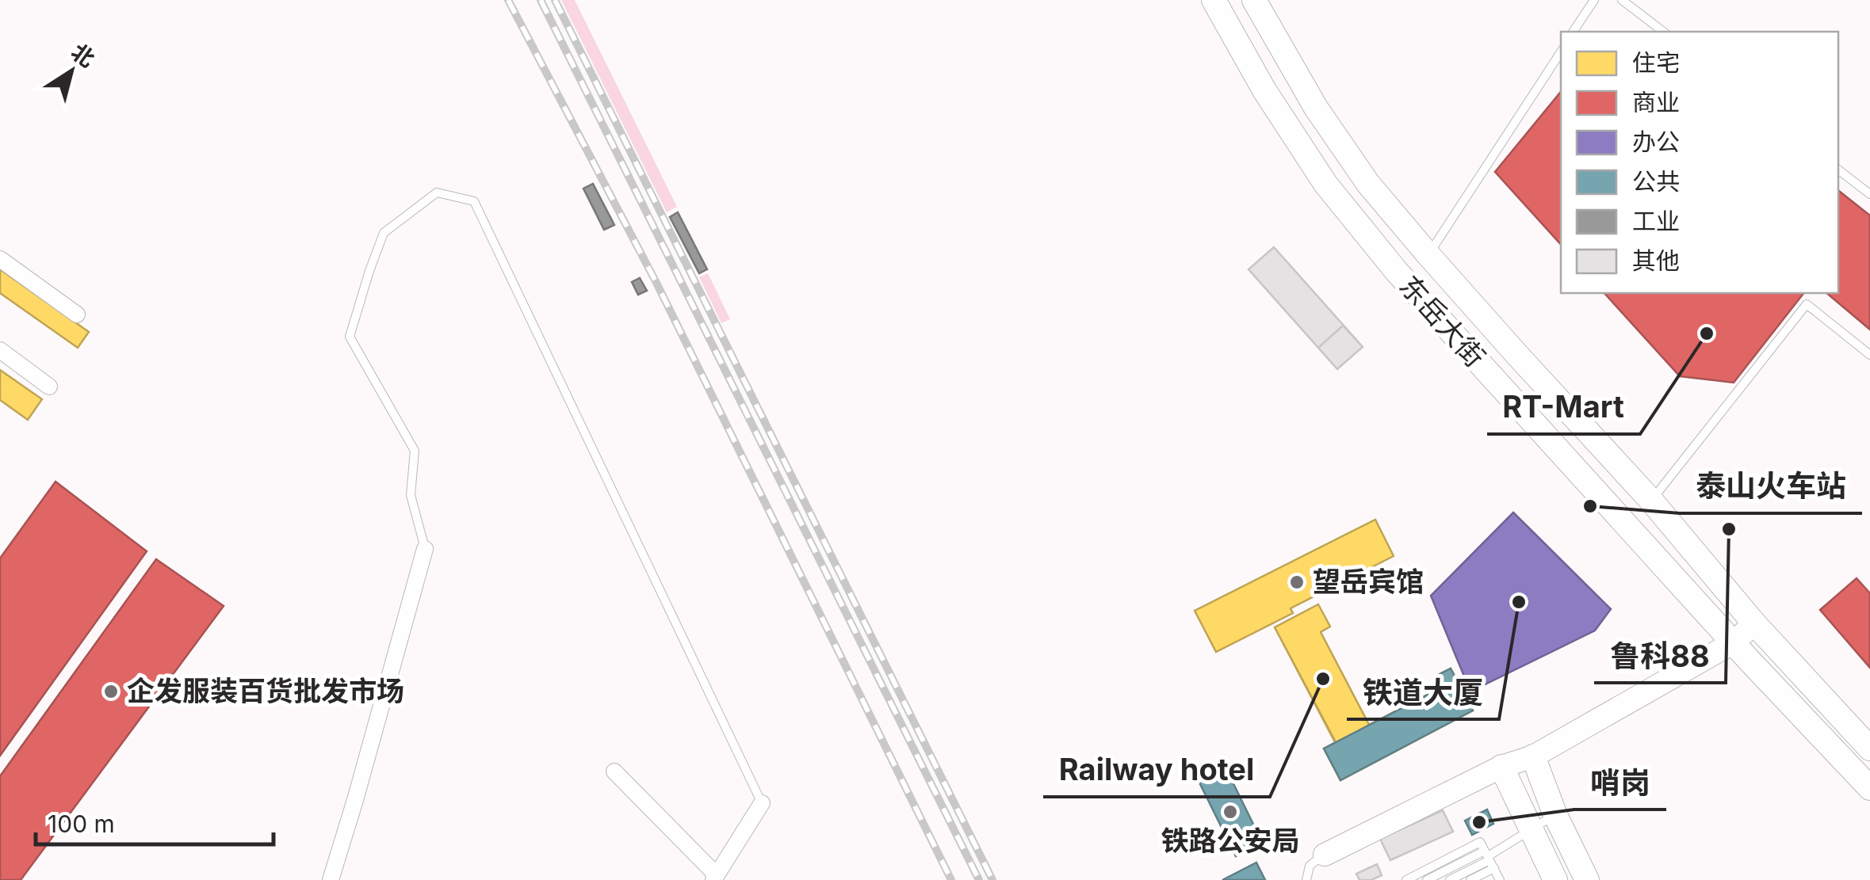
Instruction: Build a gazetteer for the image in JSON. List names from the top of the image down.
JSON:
{
  "streets": {
    "main road": ["东岳大街"]
  },
  "places": [
    "RT-Mart",
    "泰山火车站",
    "鲁科88",
    "望岳宾馆",
    "铁道大厦",
    "Railway hotel",
    "企发服装百货批发市场",
    "铁路公安局",
    "哨岗"
  ],
  "legend": [
    "住宅",
    "商业",
    "办公",
    "公共",
    "工业",
    "其他"
  ],
  "scale_bar": "100 m",
  "north": "top right"
}
